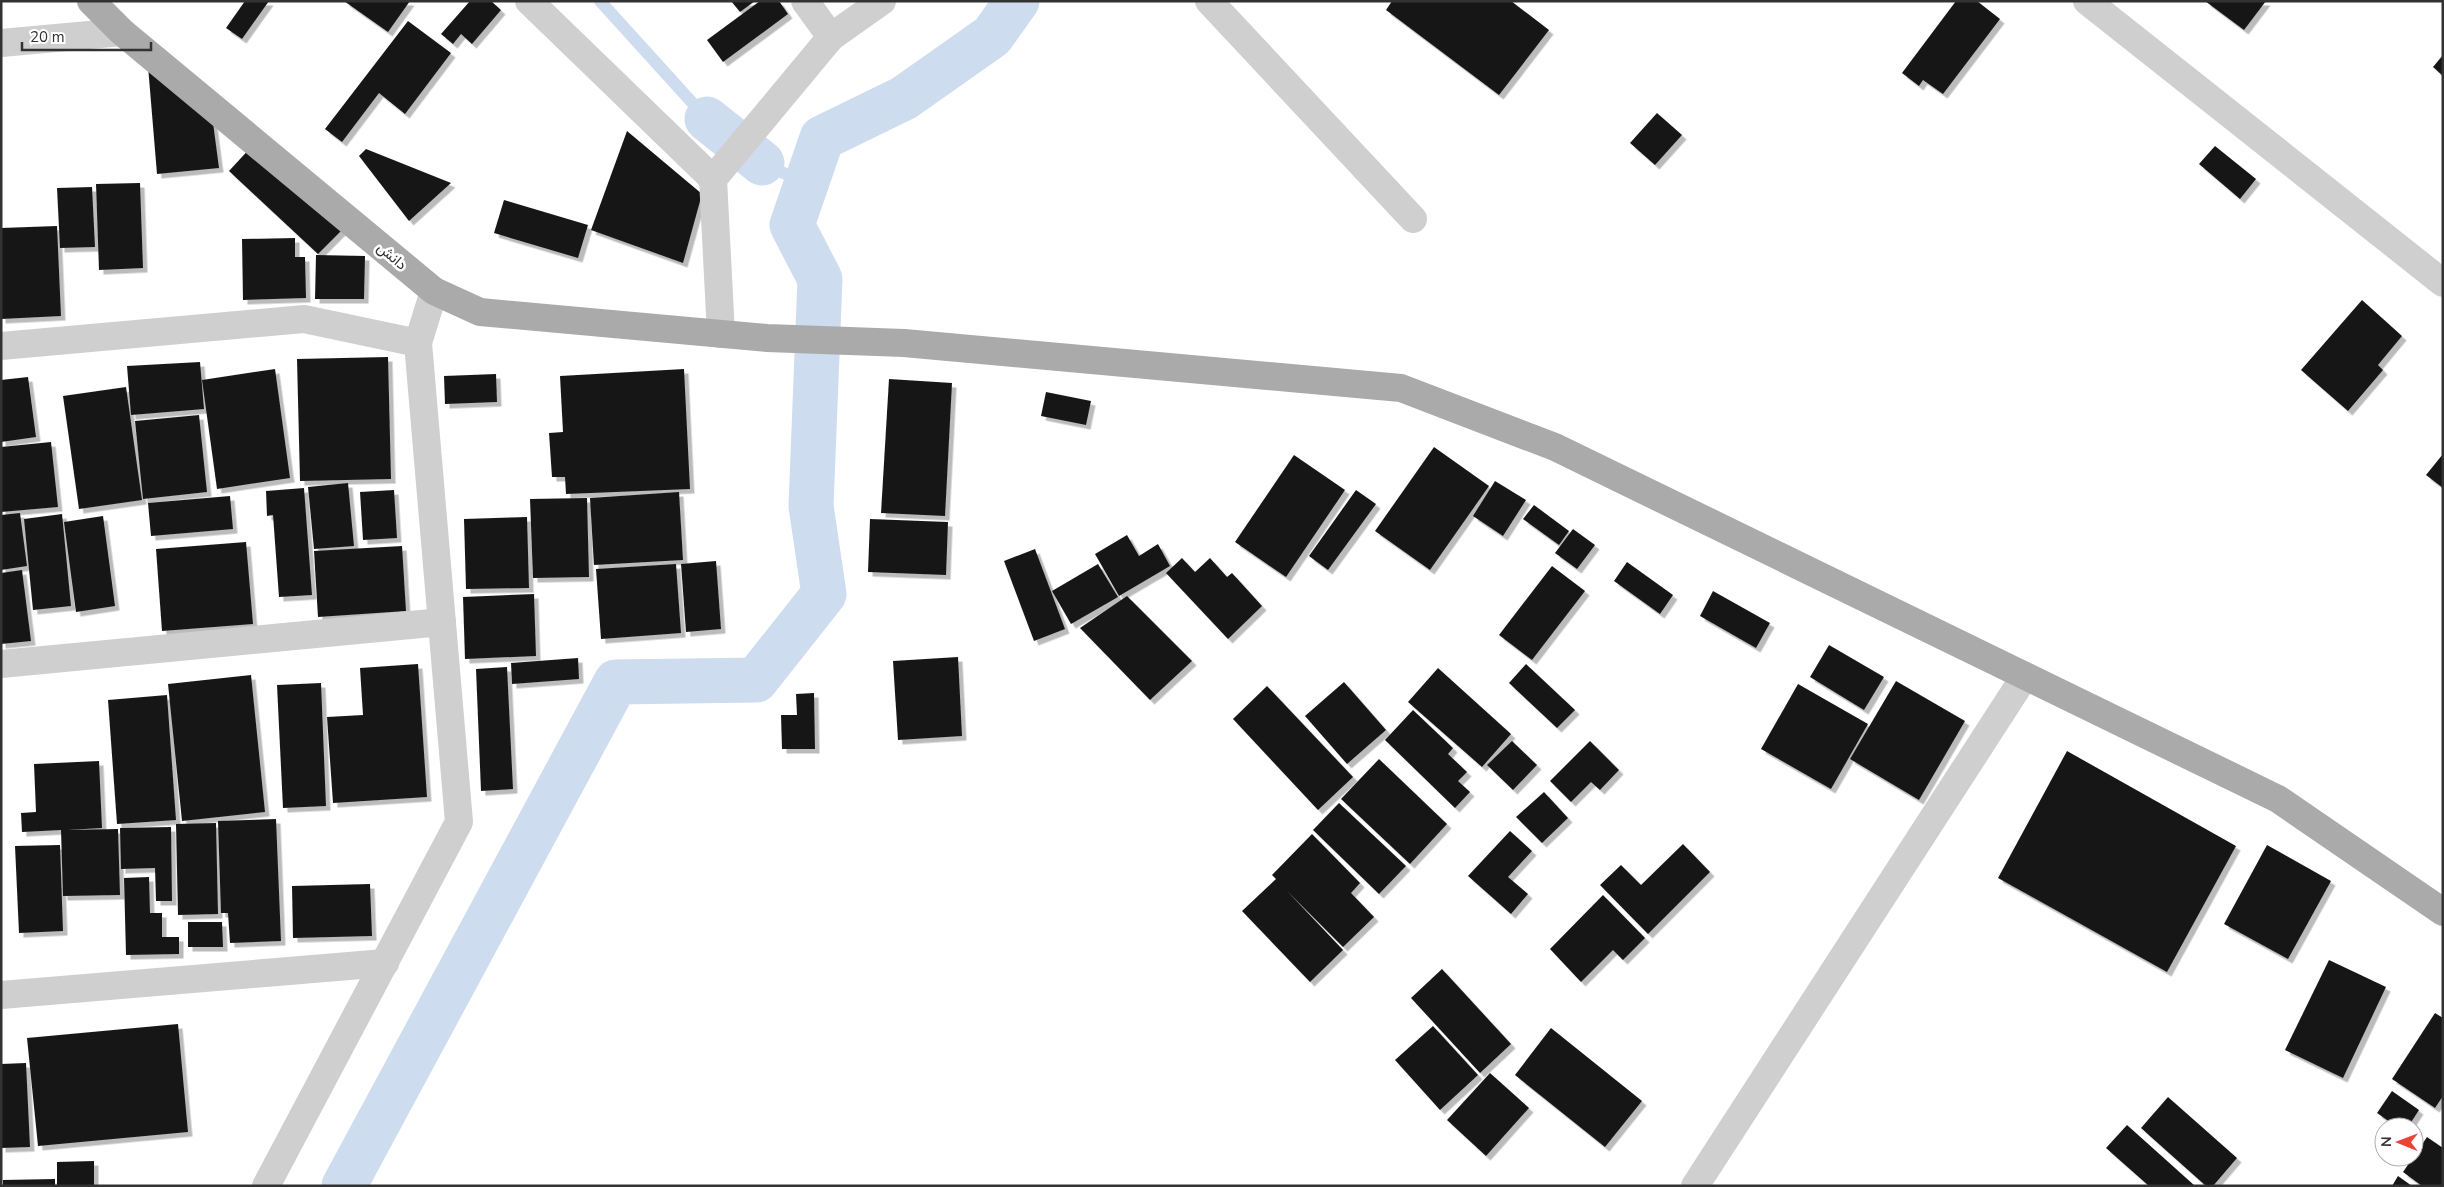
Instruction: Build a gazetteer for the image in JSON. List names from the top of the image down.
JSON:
{
  "streets": {
    "main road": ["دانش"]
  },
  "scale_bar": "20 m",
  "north": "left"
}
